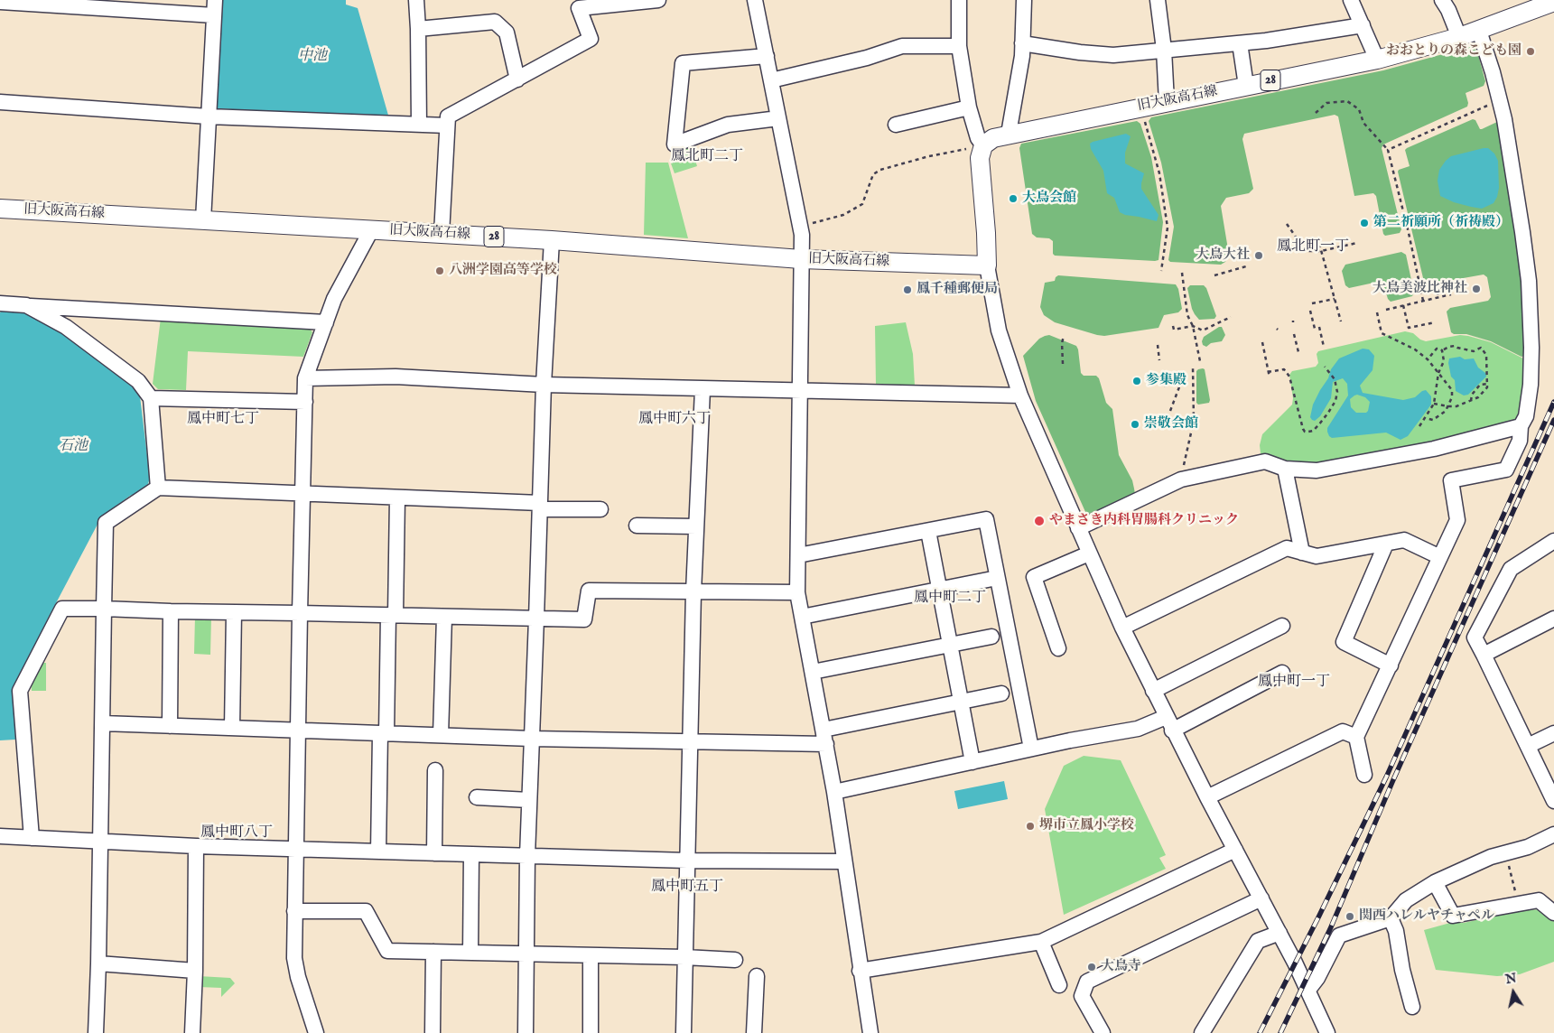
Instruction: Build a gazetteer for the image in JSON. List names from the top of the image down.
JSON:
{
  "streets": {
    "main road": ["28", "旧大阪高石線"]
  },
  "districts": [
    "鳳北町二丁",
    "鳳北町一丁",
    "鳳中町七丁",
    "鳳中町六丁",
    "鳳中町二丁",
    "鳳中町一丁",
    "鳳中町八丁",
    "鳳中町五丁"
  ],
  "water": ["中池", "石池"],
  "places": [
    "おおとりの森こども園",
    "大鳥会館",
    "第二祈願所（祈祷殿）",
    "大鳥大社",
    "八洲学園高等学校",
    "大鳥美波比神社",
    "鳳千種郵便局",
    "参集殿",
    "崇敬会館",
    "やまさき内科胃腸科クリニック",
    "堺市立鳳小学校",
    "関西ハレルヤチャペル",
    "大鳥寺"
  ],
  "north": "top"
}
